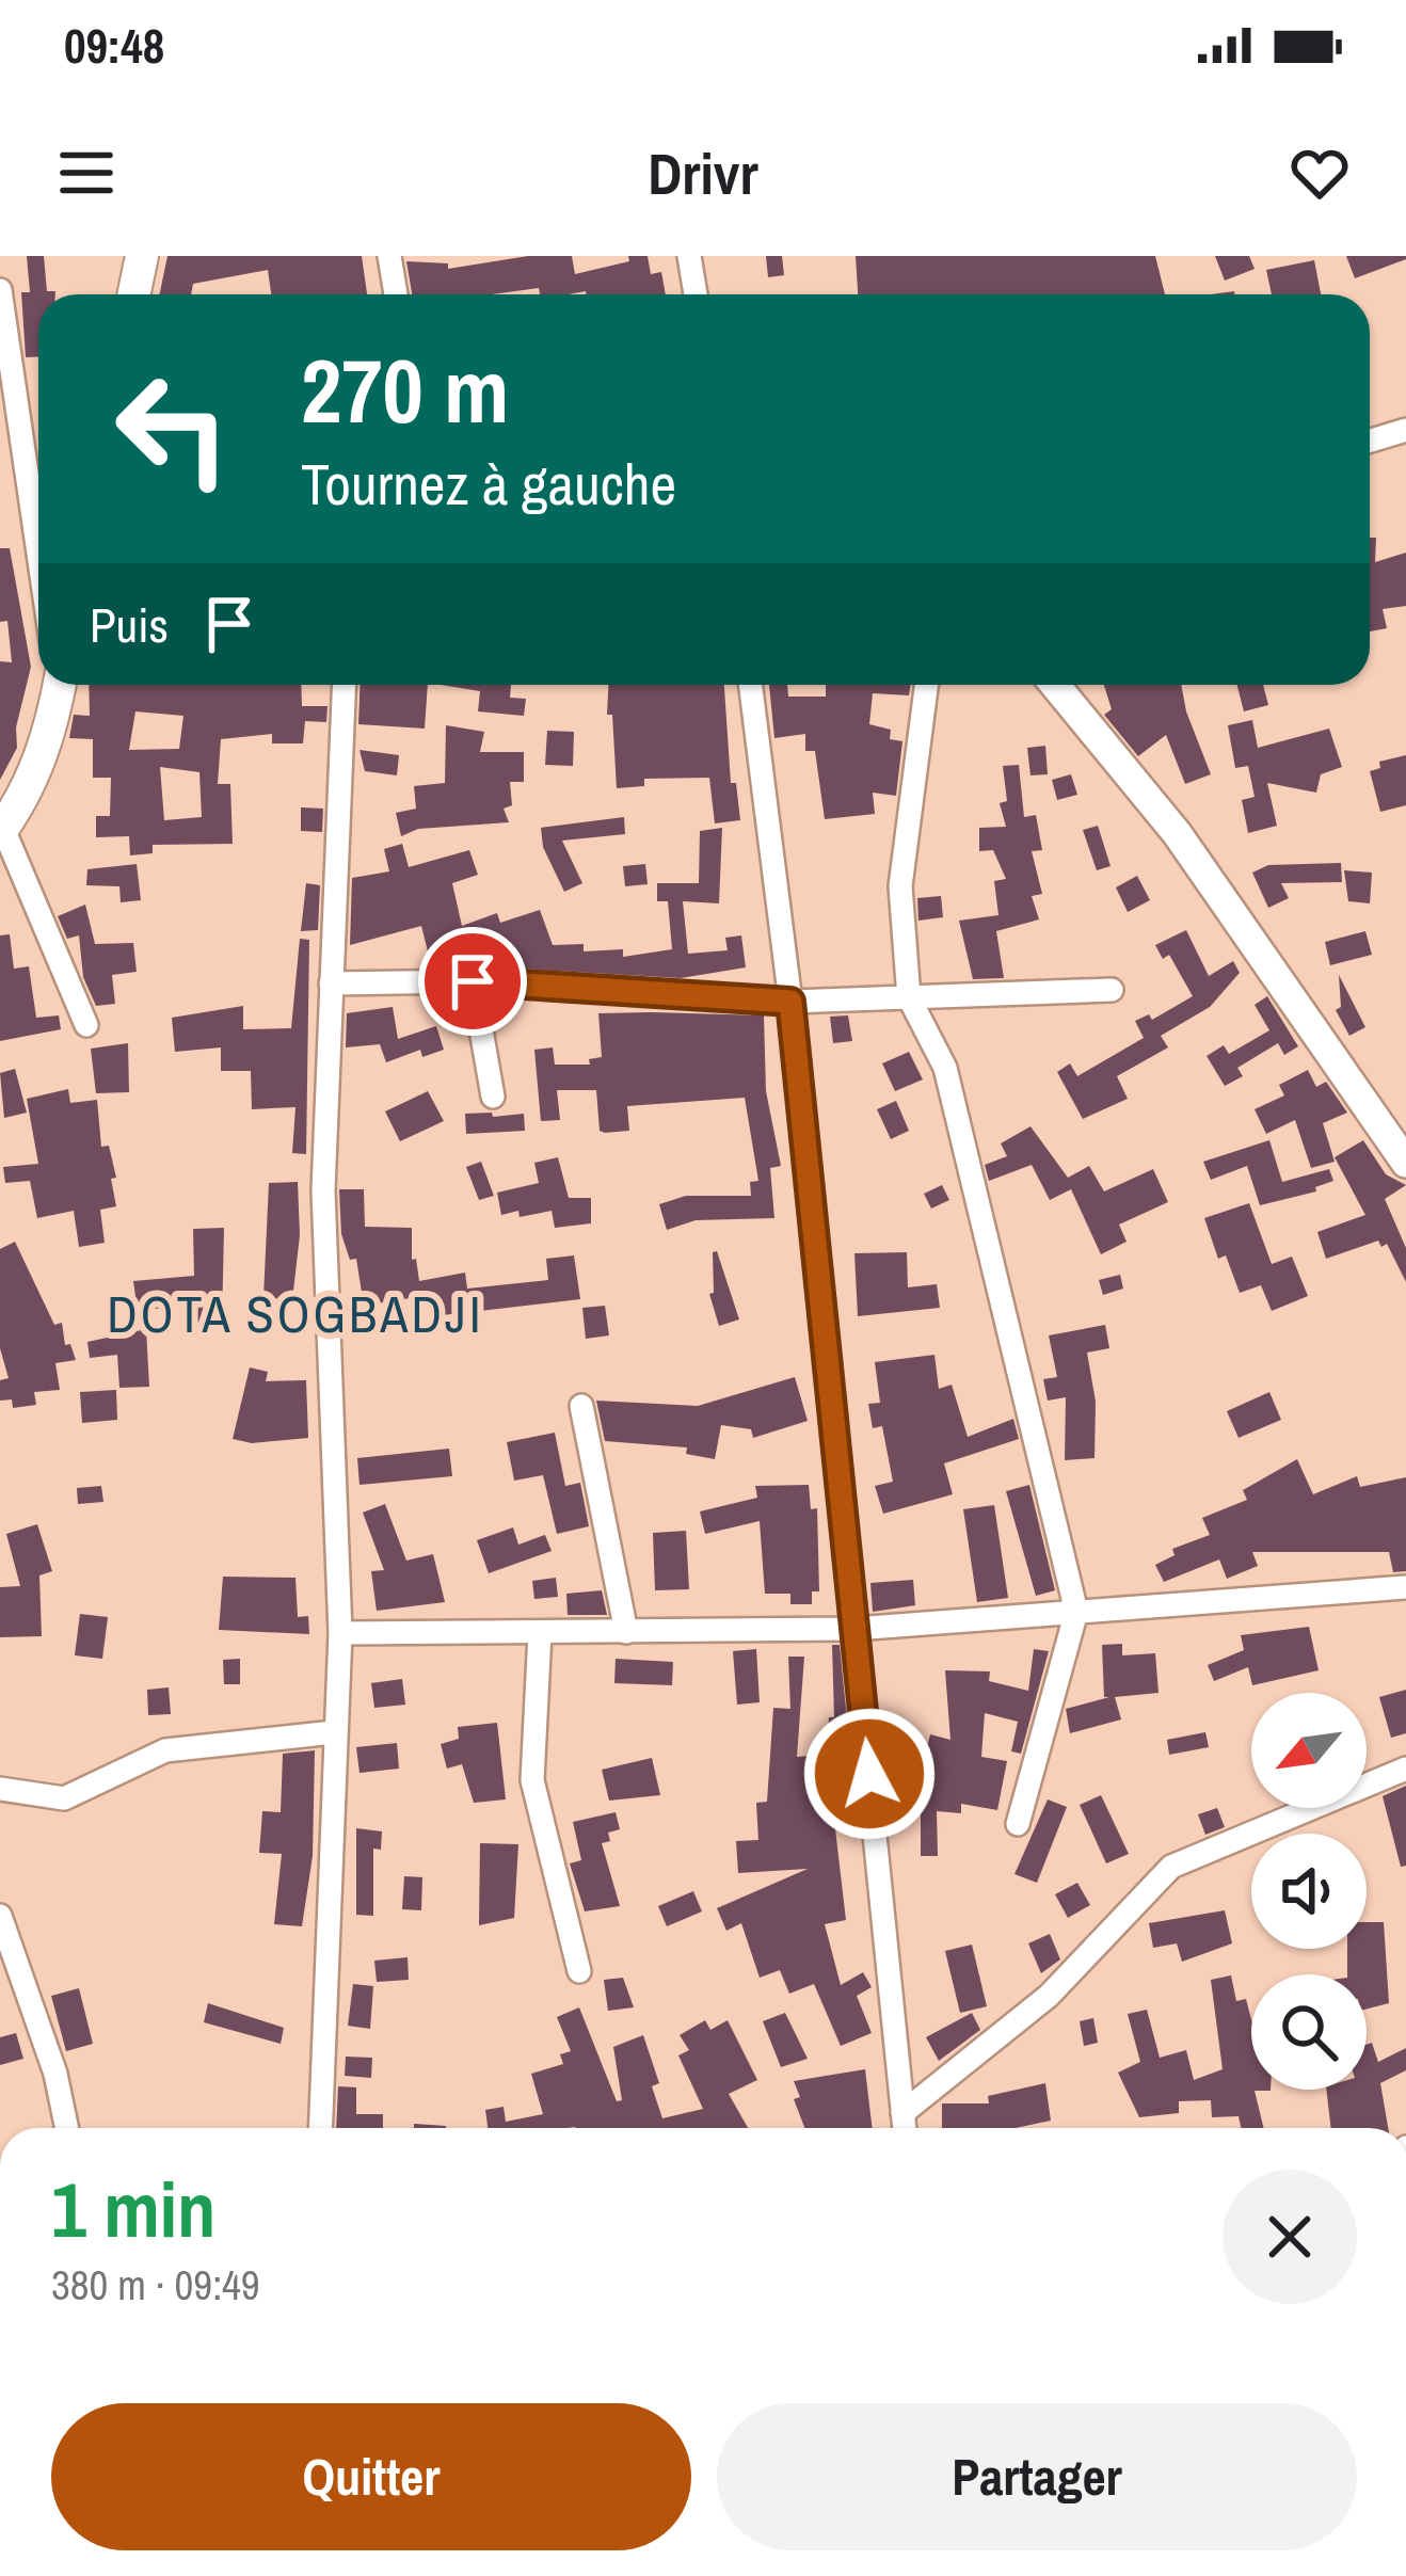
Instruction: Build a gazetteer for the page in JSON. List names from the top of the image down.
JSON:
{
  "districts": ["DOTA SOGBADJI"],
  "north": "bottom left",
  "page": {
    "status": "09:48",
    "header": "Drivr",
    "turn": ["270 m", "Tournez à gauche"],
    "then": "Puis",
    "heading": ["1 min", "380 m · 09:49"],
    "buttons": ["Quitter", "Partager"]
  }
}
